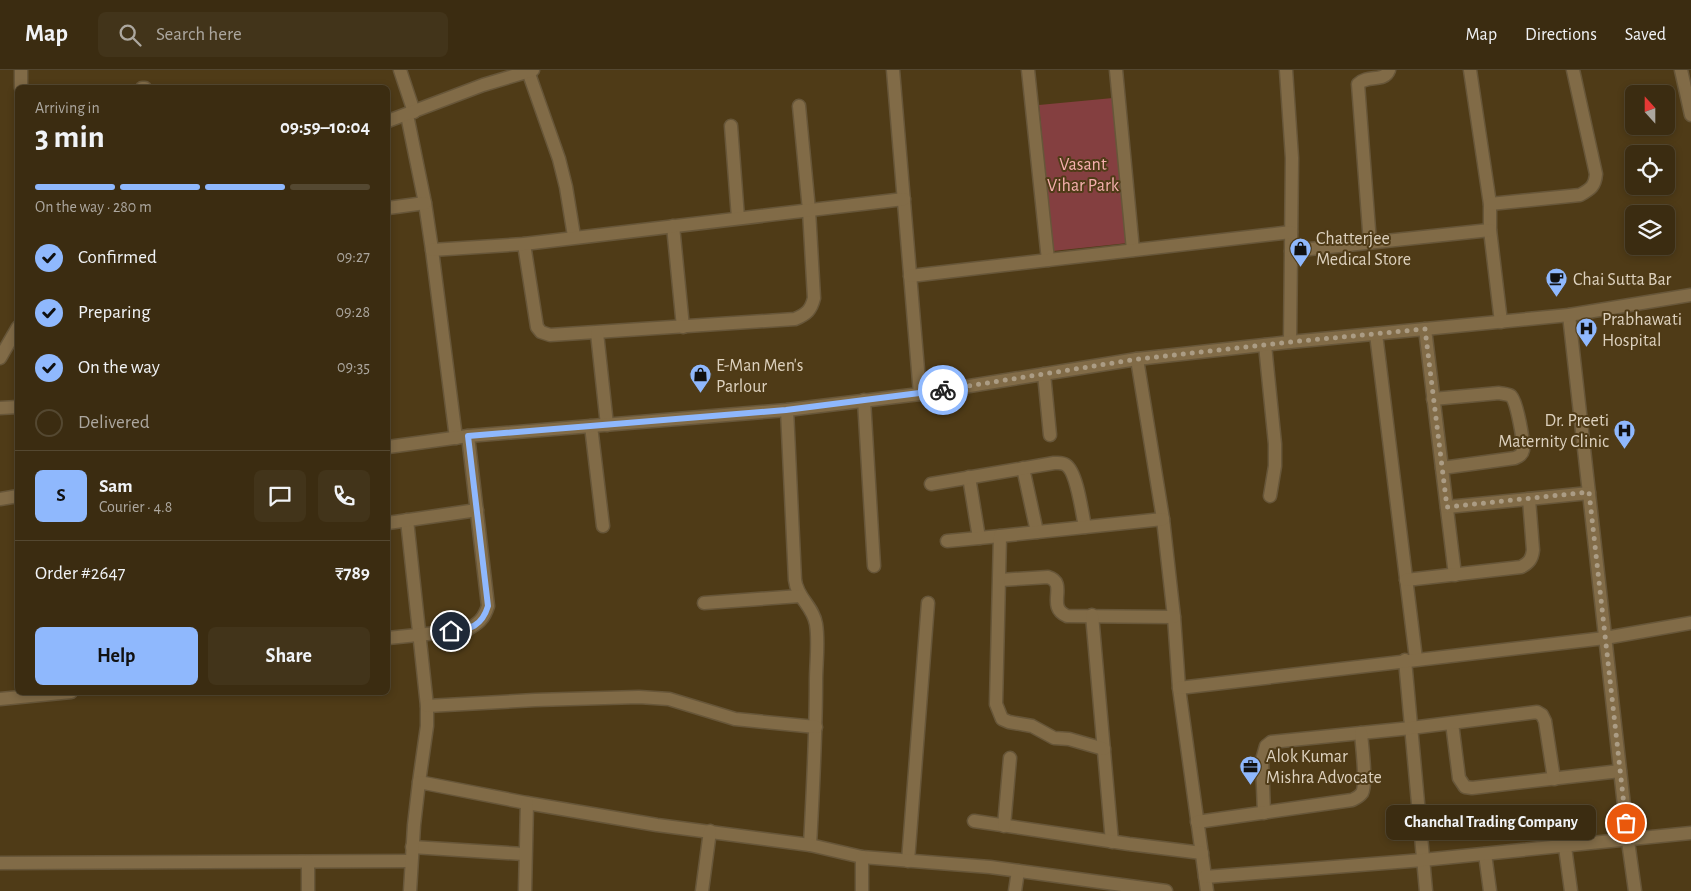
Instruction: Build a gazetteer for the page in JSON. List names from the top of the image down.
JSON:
{
  "parks": ["Vasant Vihar Park"],
  "places": {
    "shop": ["Chatterjee Medical Store", "E-Man Men's Parlour"],
    "cafe": ["Chai Sutta Bar"],
    "hospital": ["Prabhawati Hospital", "Dr. Preeti Maternity Clinic"],
    "office": ["Alok Kumar Mishra Advocate"],
    "other": ["Chanchal Trading Company"]
  },
  "north": "top",
  "page": {
    "header": "Map",
    "search": "Search here",
    "nav": ["Map", "Directions", "Saved"],
    "heading": ["3 min", "Arriving in", "09:59–10:04"],
    "panel": [
      "Sam",
      "Courier · 4.8",
      "Order #2647",
      "₹789"
    ],
    "bar": "On the way · 280 m",
    "list": [
      ["Confirmed", "09:27"],
      ["Preparing", "09:28"],
      ["On the way", "09:35"],
      "Delivered"
    ],
    "round": "S",
    "buttons": ["Help", "Share"],
    "bubble": "Chanchal Trading Company"
  }
}
